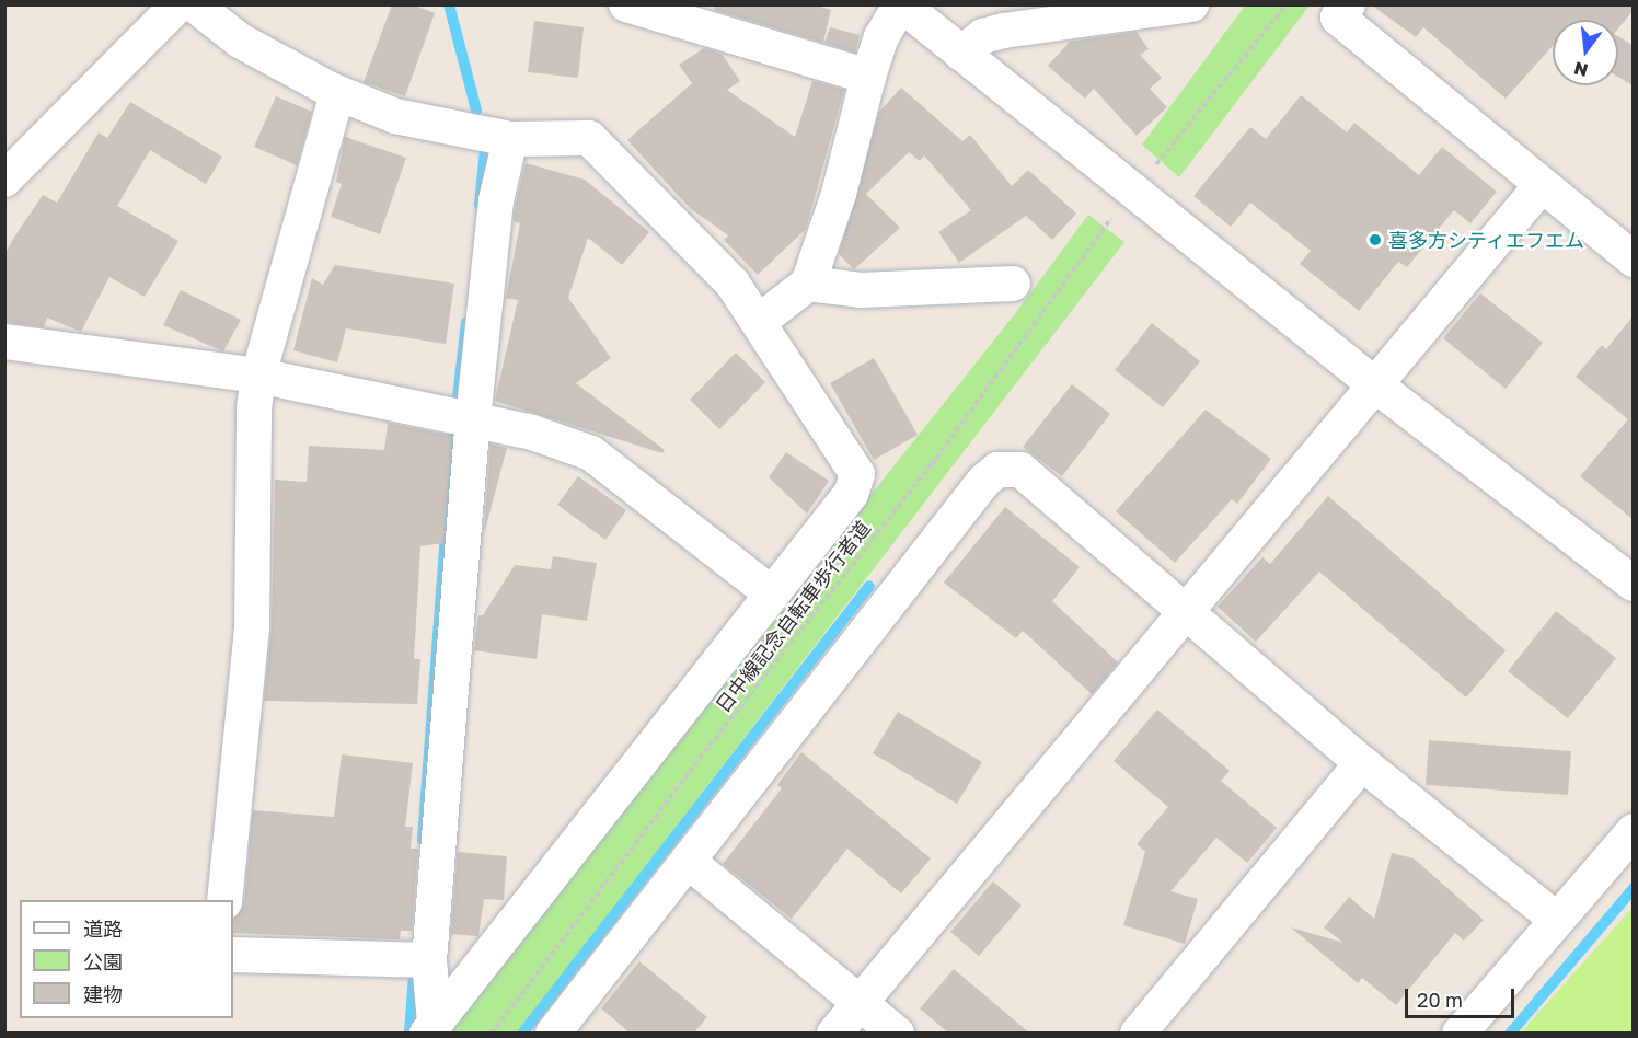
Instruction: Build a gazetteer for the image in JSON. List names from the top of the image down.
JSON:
{
  "streets": {
    "path": ["日中線記念自転車歩行者道"]
  },
  "places": ["喜多方シティエフエム"],
  "legend": ["道路", "公園", "建物"],
  "scale_bar": "20 m",
  "north": "bottom"
}
